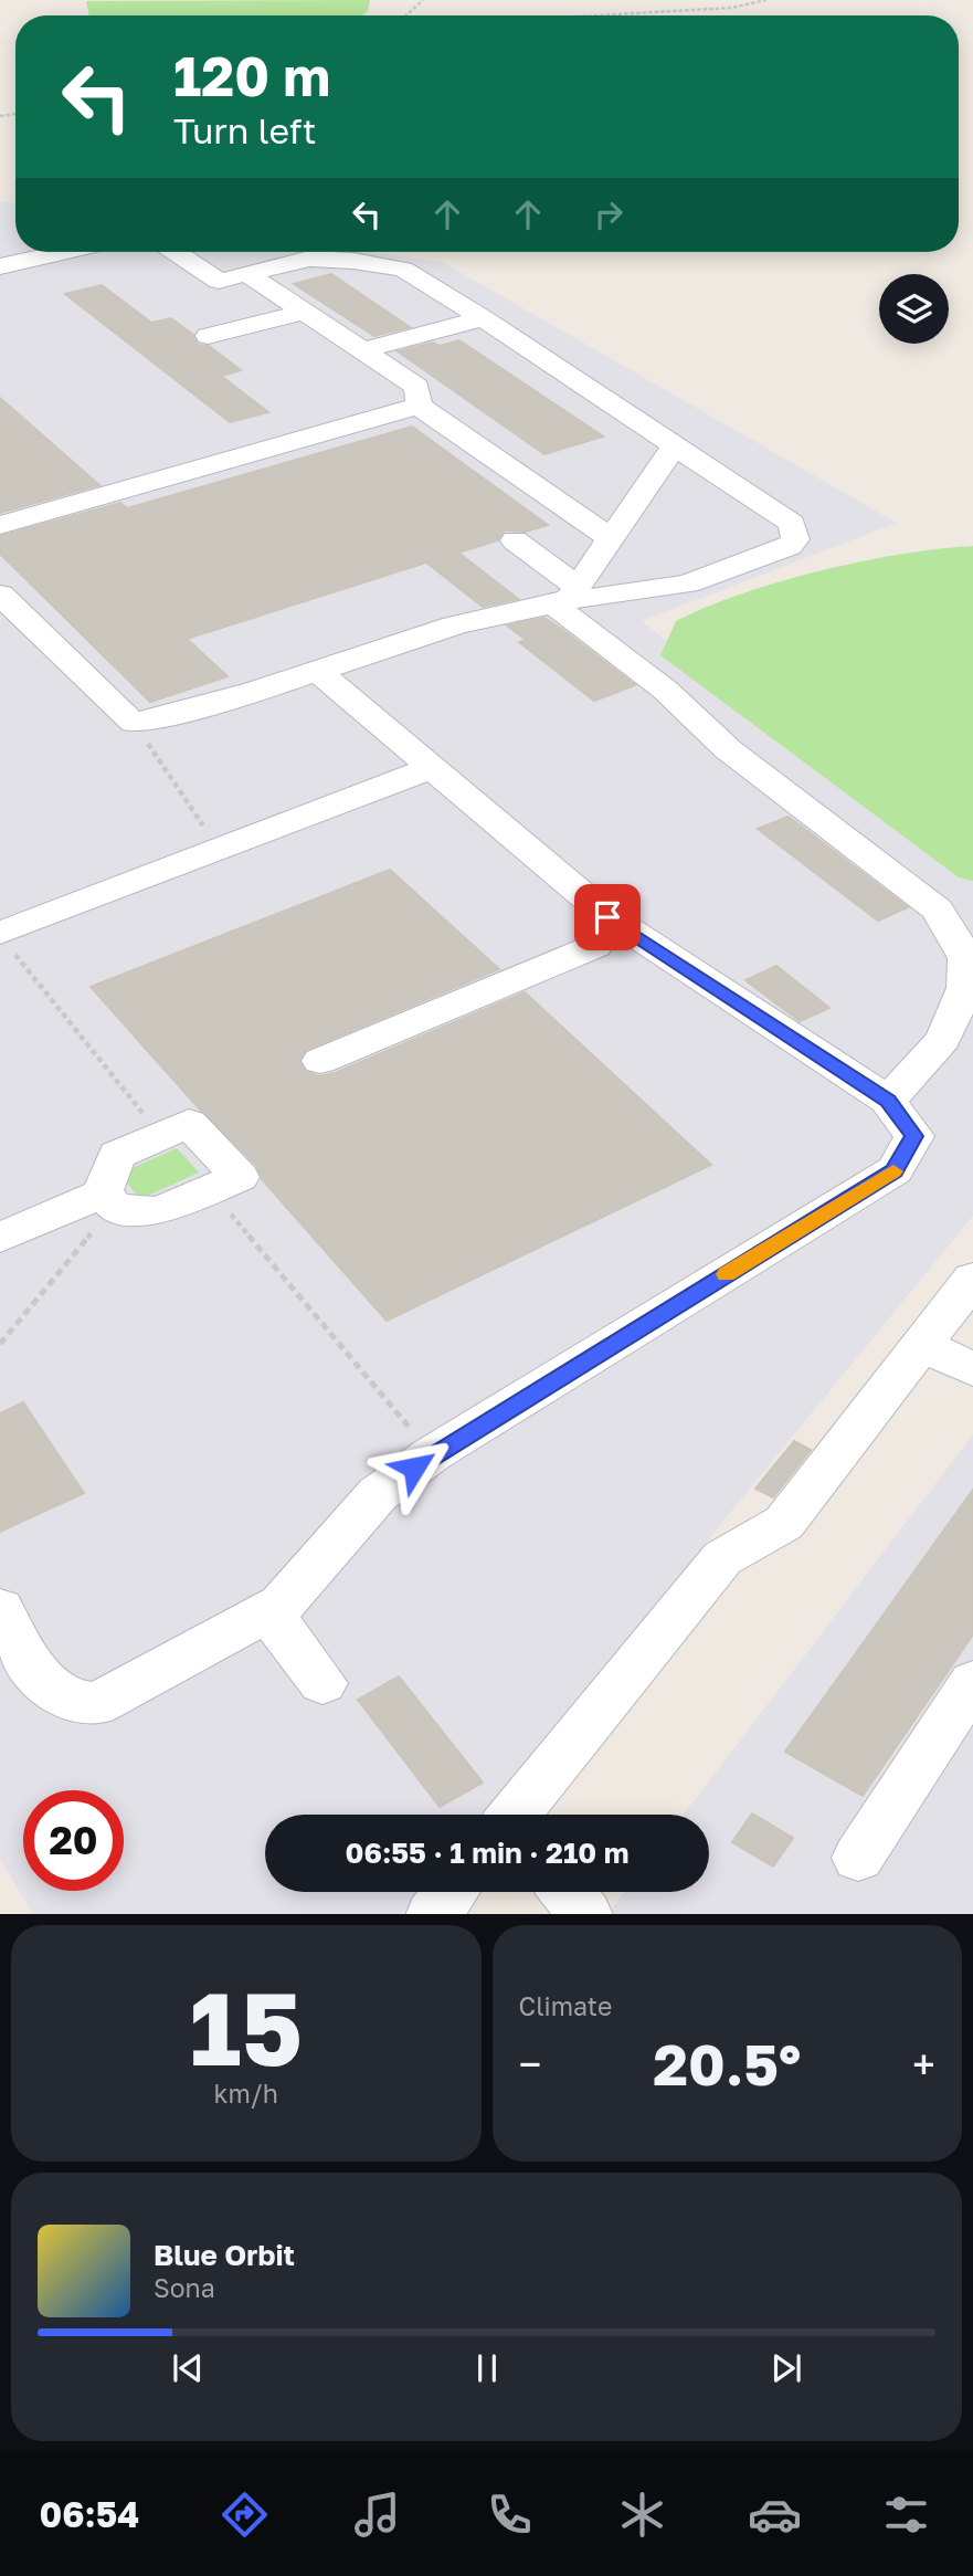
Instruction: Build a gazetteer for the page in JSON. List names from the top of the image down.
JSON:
{
  "page": {
    "turn": ["120 m", "Turn left"],
    "limit": "20",
    "trip": "06:55 · 1 min · 210 m",
    "tile": [
      ["15", "km/h"],
      "Climate"
    ],
    "heat": ["−", "20.5°", "+"],
    "song": ["Blue Orbit", "Sona"],
    "tabs": "06:54"
  }
}
